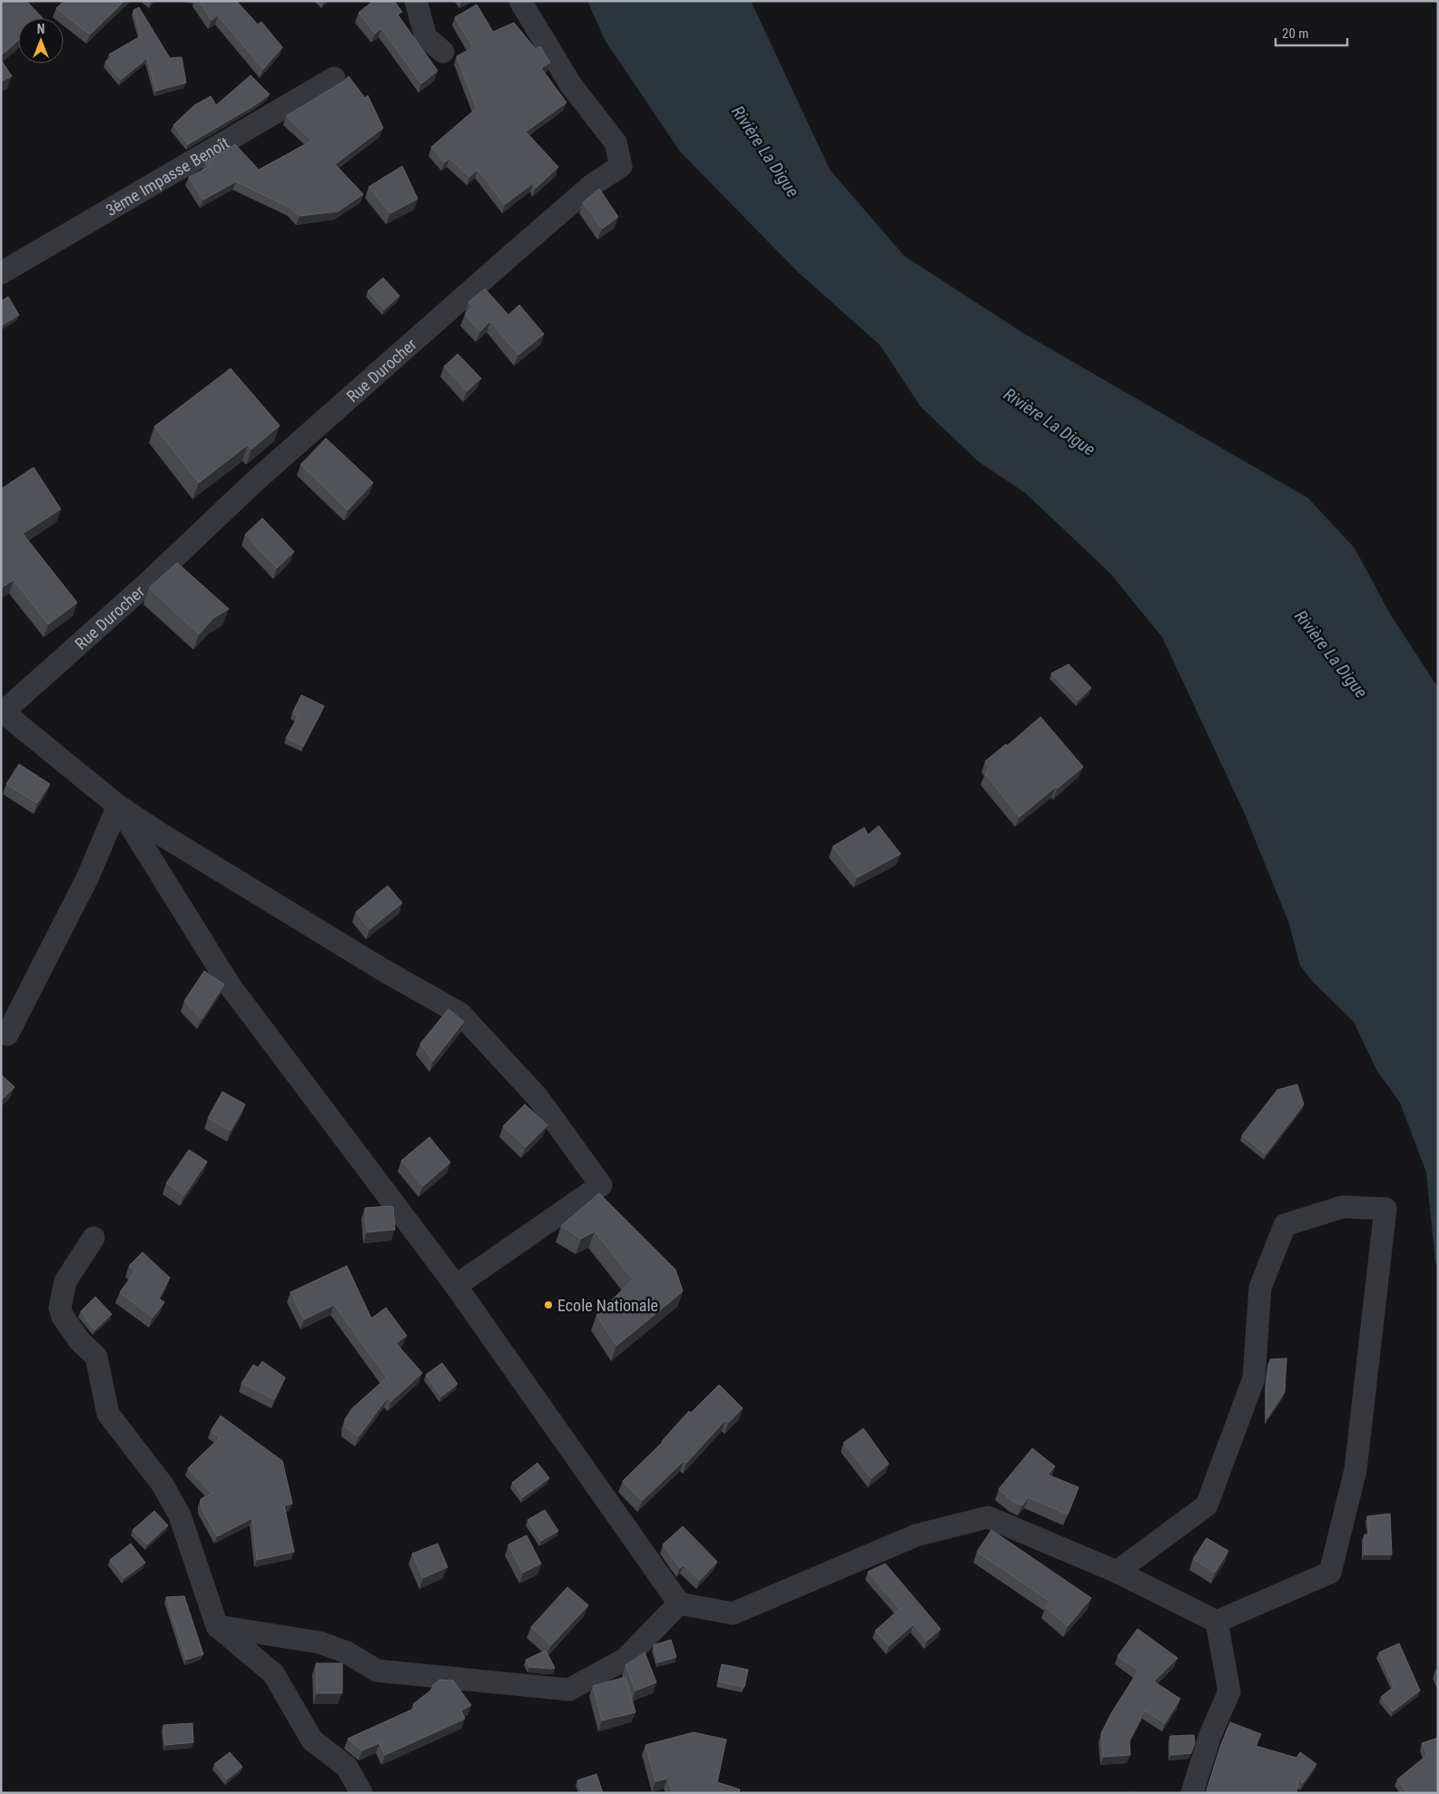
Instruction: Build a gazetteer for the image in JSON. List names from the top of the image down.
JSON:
{
  "streets": {
    "street": ["3ème Impasse Benoît", "Rue Durocher"]
  },
  "water": ["Rivière La Digue"],
  "places": ["Ecole Nationale"],
  "scale_bar": "20 m",
  "north": "top"
}
